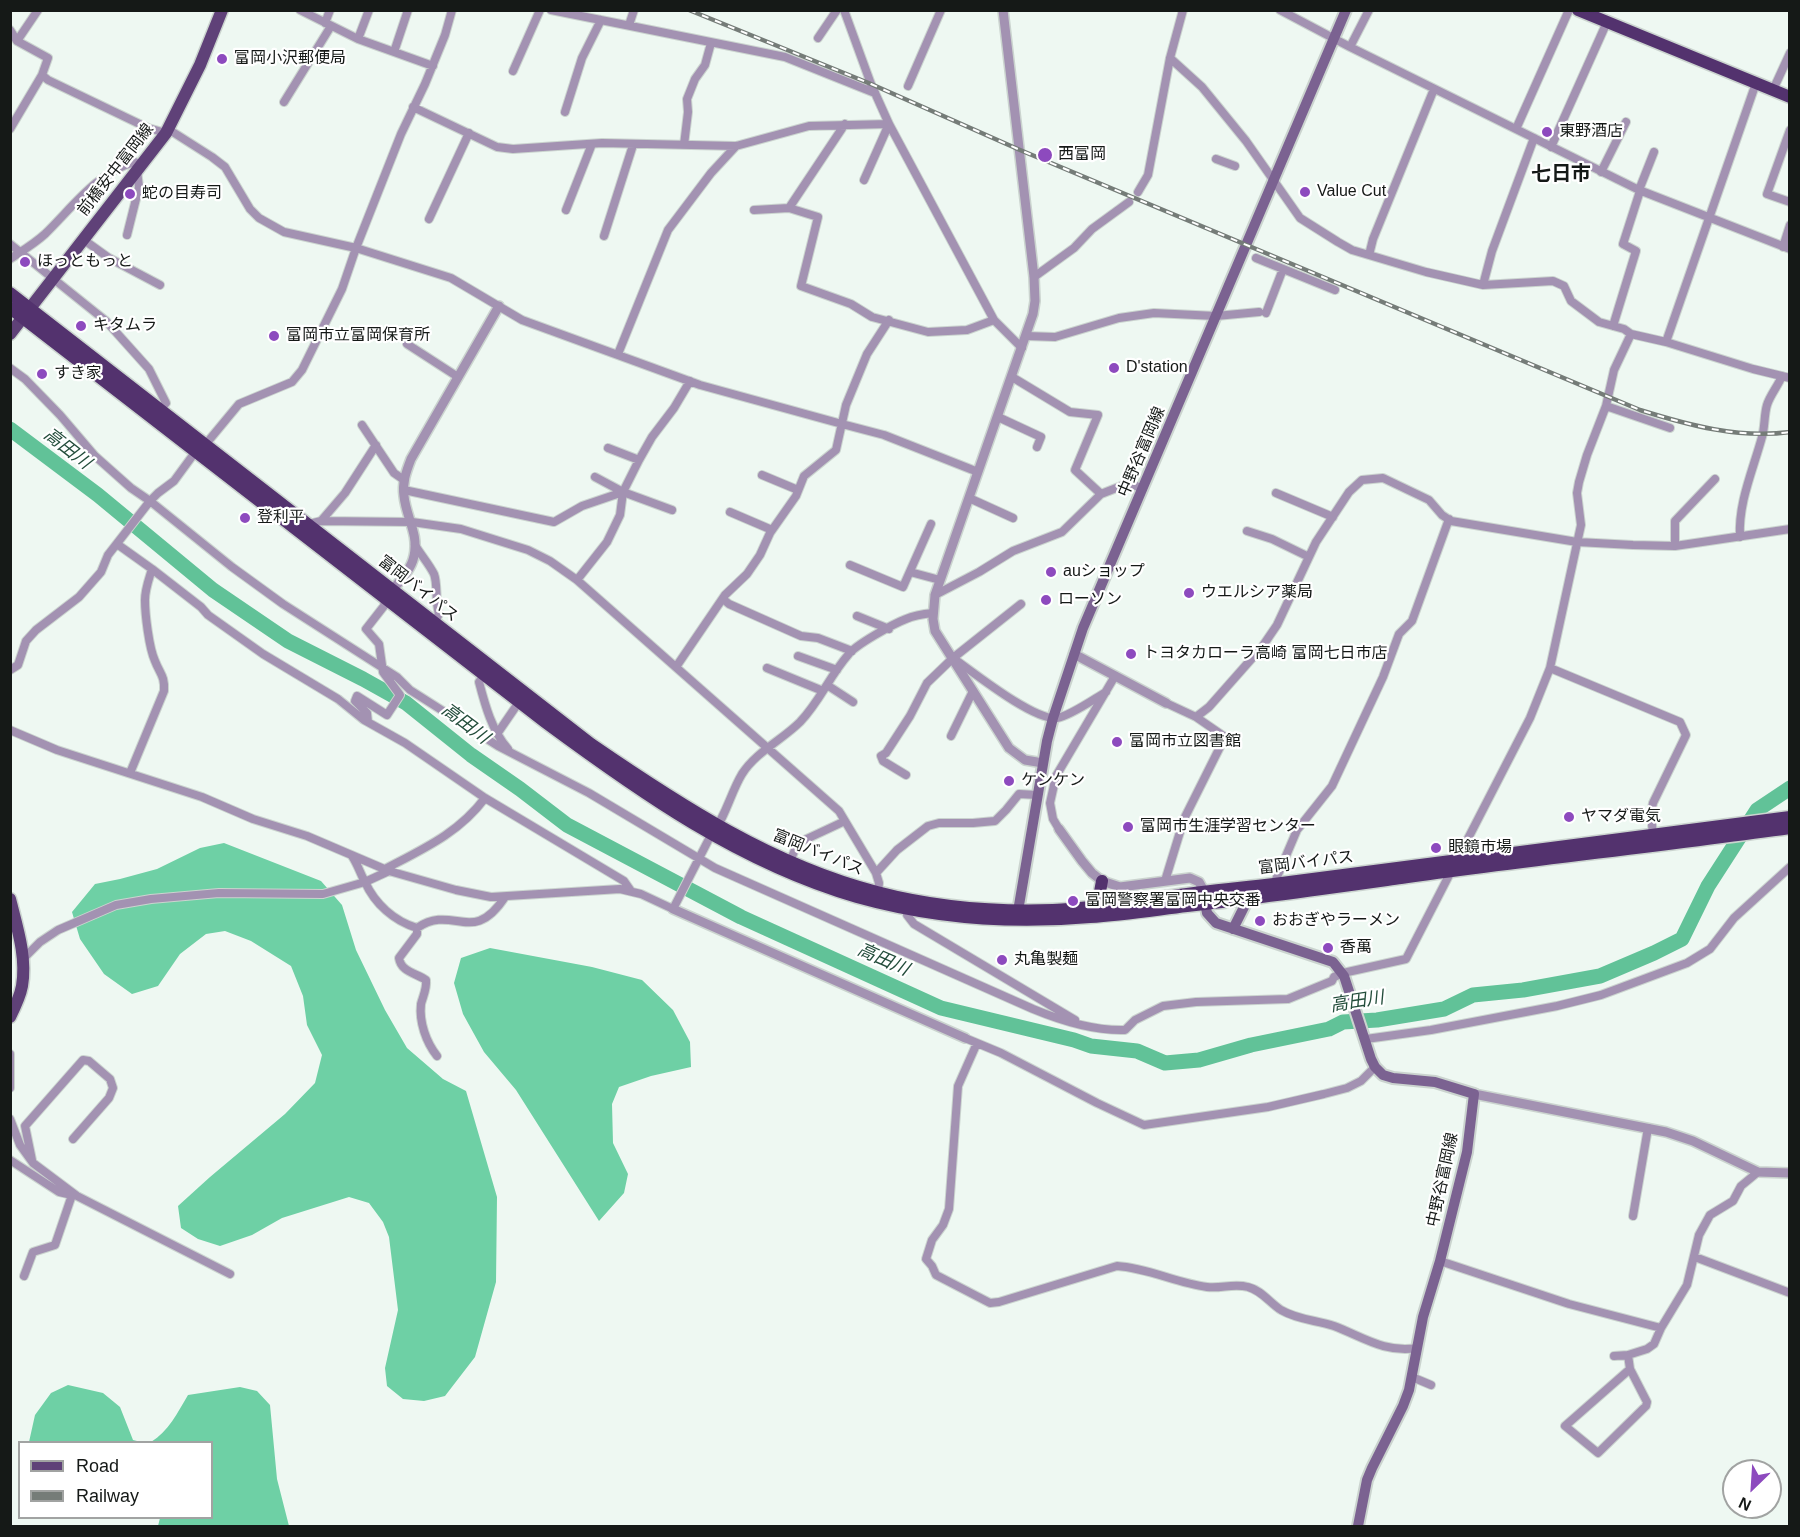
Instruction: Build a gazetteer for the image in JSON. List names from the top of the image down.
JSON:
{
  "streets": {
    "highway": ["富岡バイパス"],
    "main road": ["前橋安中富岡線", "中野谷富岡線"]
  },
  "crossings": [
    ["前橋安中富岡線", "富岡バイパス"],
    ["中野谷富岡線", "富岡バイパス"]
  ],
  "districts": ["七日市"],
  "water": ["高田川"],
  "places": [
    "富岡小沢郵便局",
    "東野酒店",
    "西富岡",
    "Value Cut",
    "蛇の目寿司",
    "ほっともっと",
    "キタムラ",
    "富岡市立富岡保育所",
    "D'station",
    "すき家",
    "登利平",
    "auショップ",
    "ウエルシア薬局",
    "ローソン",
    "トヨタカローラ高崎 富岡七日市店",
    "富岡市立図書館",
    "ケンケン",
    "ヤマダ電気",
    "富岡市生涯学習センター",
    "眼鏡市場",
    "富岡警察署富岡中央交番",
    "おおぎやラーメン",
    "香萬",
    "丸亀製麺"
  ],
  "legend": ["Road", "Railway"],
  "north": "bottom left"
}
